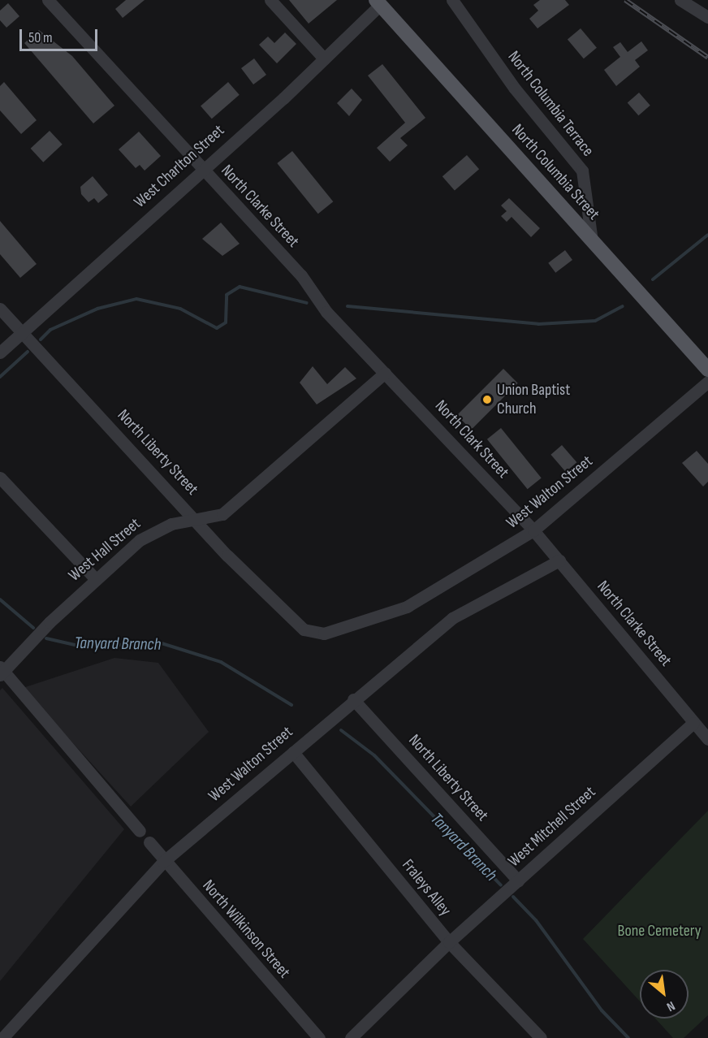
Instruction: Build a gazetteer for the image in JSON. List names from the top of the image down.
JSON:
{
  "streets": {
    "main road": ["North Columbia Street"],
    "street": [
      "North Columbia Terrace",
      "West Charlton Street",
      "North Clarke Street",
      "North Clark Street",
      "North Liberty Street",
      "West Walton Street",
      "West Hall Street",
      "West Mitchell Street",
      "Fraleys Alley",
      "North Wilkinson Street"
    ]
  },
  "crossings": [
    ["North Columbia Terrace", "North Columbia Street"],
    ["West Charlton Street", "North Columbia Street"],
    ["West Charlton Street", "North Clarke Street"],
    ["West Charlton Street", "North Liberty Street"],
    ["North Clarke Street", "North Clark Street"],
    ["North Clarke Street", "West Walton Street"],
    ["North Clarke Street", "West Hall Street"],
    ["North Clarke Street", "West Mitchell Street"],
    ["North Clark Street", "West Walton Street"],
    ["North Clark Street", "West Hall Street"],
    ["North Liberty Street", "West Walton Street"],
    ["North Liberty Street", "West Hall Street"],
    ["North Liberty Street", "West Mitchell Street"],
    ["West Walton Street", "Fraleys Alley"],
    ["West Walton Street", "North Wilkinson Street"],
    ["West Mitchell Street", "Fraleys Alley"]
  ],
  "water": ["Tanyard Branch"],
  "parks": ["Bone Cemetery"],
  "places": ["Union Baptist Church"],
  "scale_bar": "50 m",
  "north": "bottom right"
}
